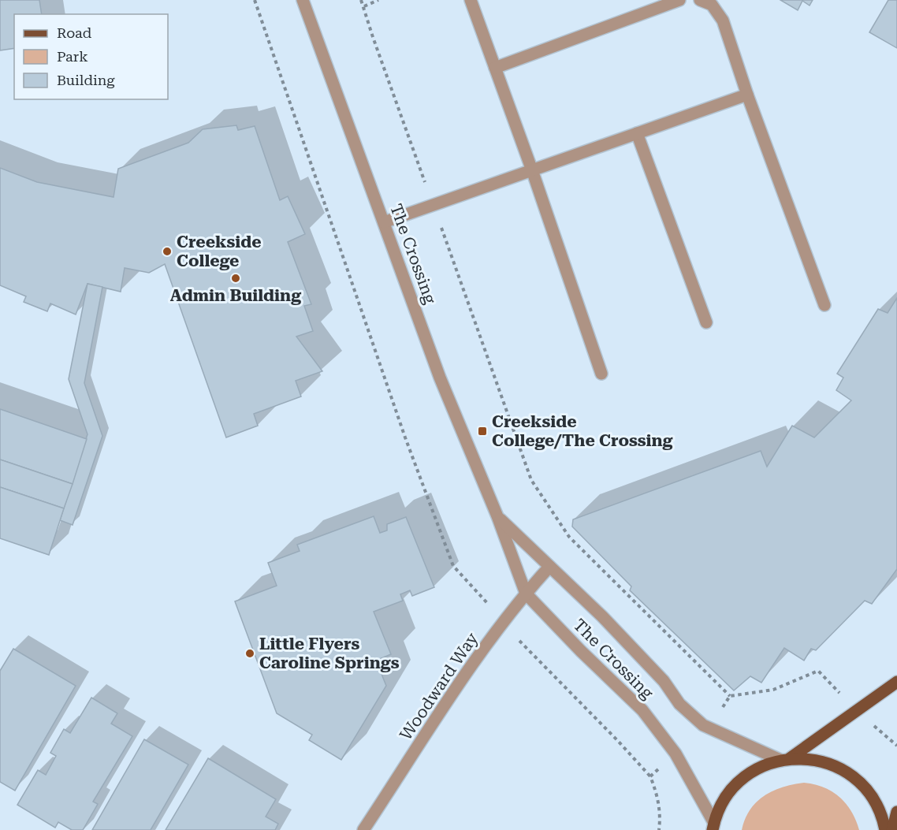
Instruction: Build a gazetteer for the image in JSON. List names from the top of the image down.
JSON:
{
  "streets": {
    "street": ["The Crossing", "Woodward Way"]
  },
  "crossings": [
    ["The Crossing", "Woodward Way"]
  ],
  "places": {
    "other": ["Creekside College", "Admin Building", "Little Flyers Caroline Springs"],
    "transit": ["Creekside College/The Crossing"]
  },
  "legend": ["Road", "Park", "Building"]
}
